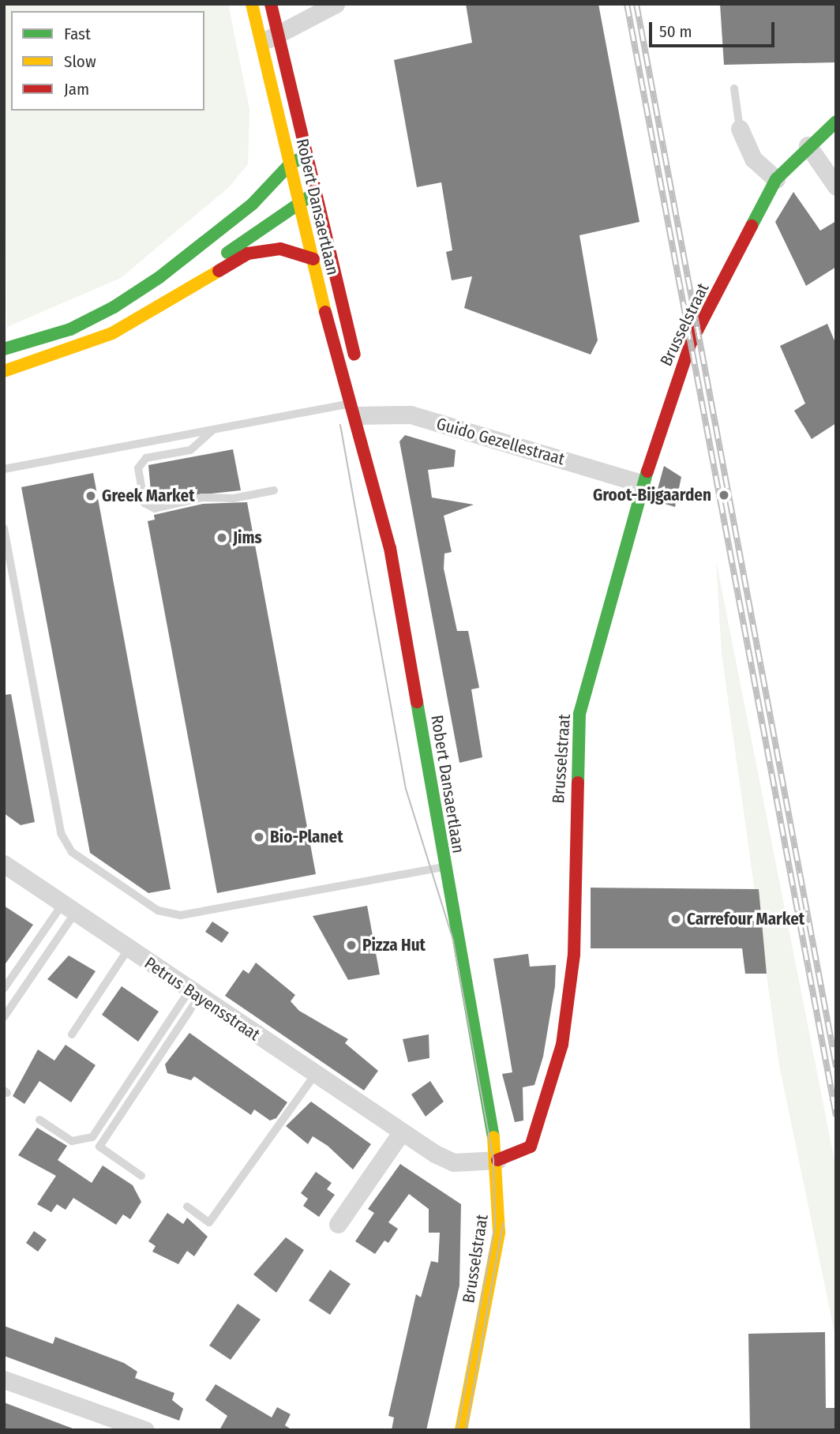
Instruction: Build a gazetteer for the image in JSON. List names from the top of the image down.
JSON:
{
  "streets": {
    "main road": ["Robert Dansaertlaan", "Brusselstraat"],
    "street": ["Guido Gezellestraat", "Petrus Bayensstraat"]
  },
  "crossings": [
    ["Robert Dansaertlaan", "Brusselstraat"],
    ["Robert Dansaertlaan", "Guido Gezellestraat"],
    ["Robert Dansaertlaan", "Petrus Bayensstraat"],
    ["Brusselstraat", "Guido Gezellestraat"],
    ["Brusselstraat", "Petrus Bayensstraat"]
  ],
  "places": [
    "Groot-Bijgaarden",
    "Greek Market",
    "Jims",
    "Bio-Planet",
    "Carrefour Market",
    "Pizza Hut"
  ],
  "legend": ["Fast", "Slow", "Jam"],
  "scale_bar": "50 m"
}
